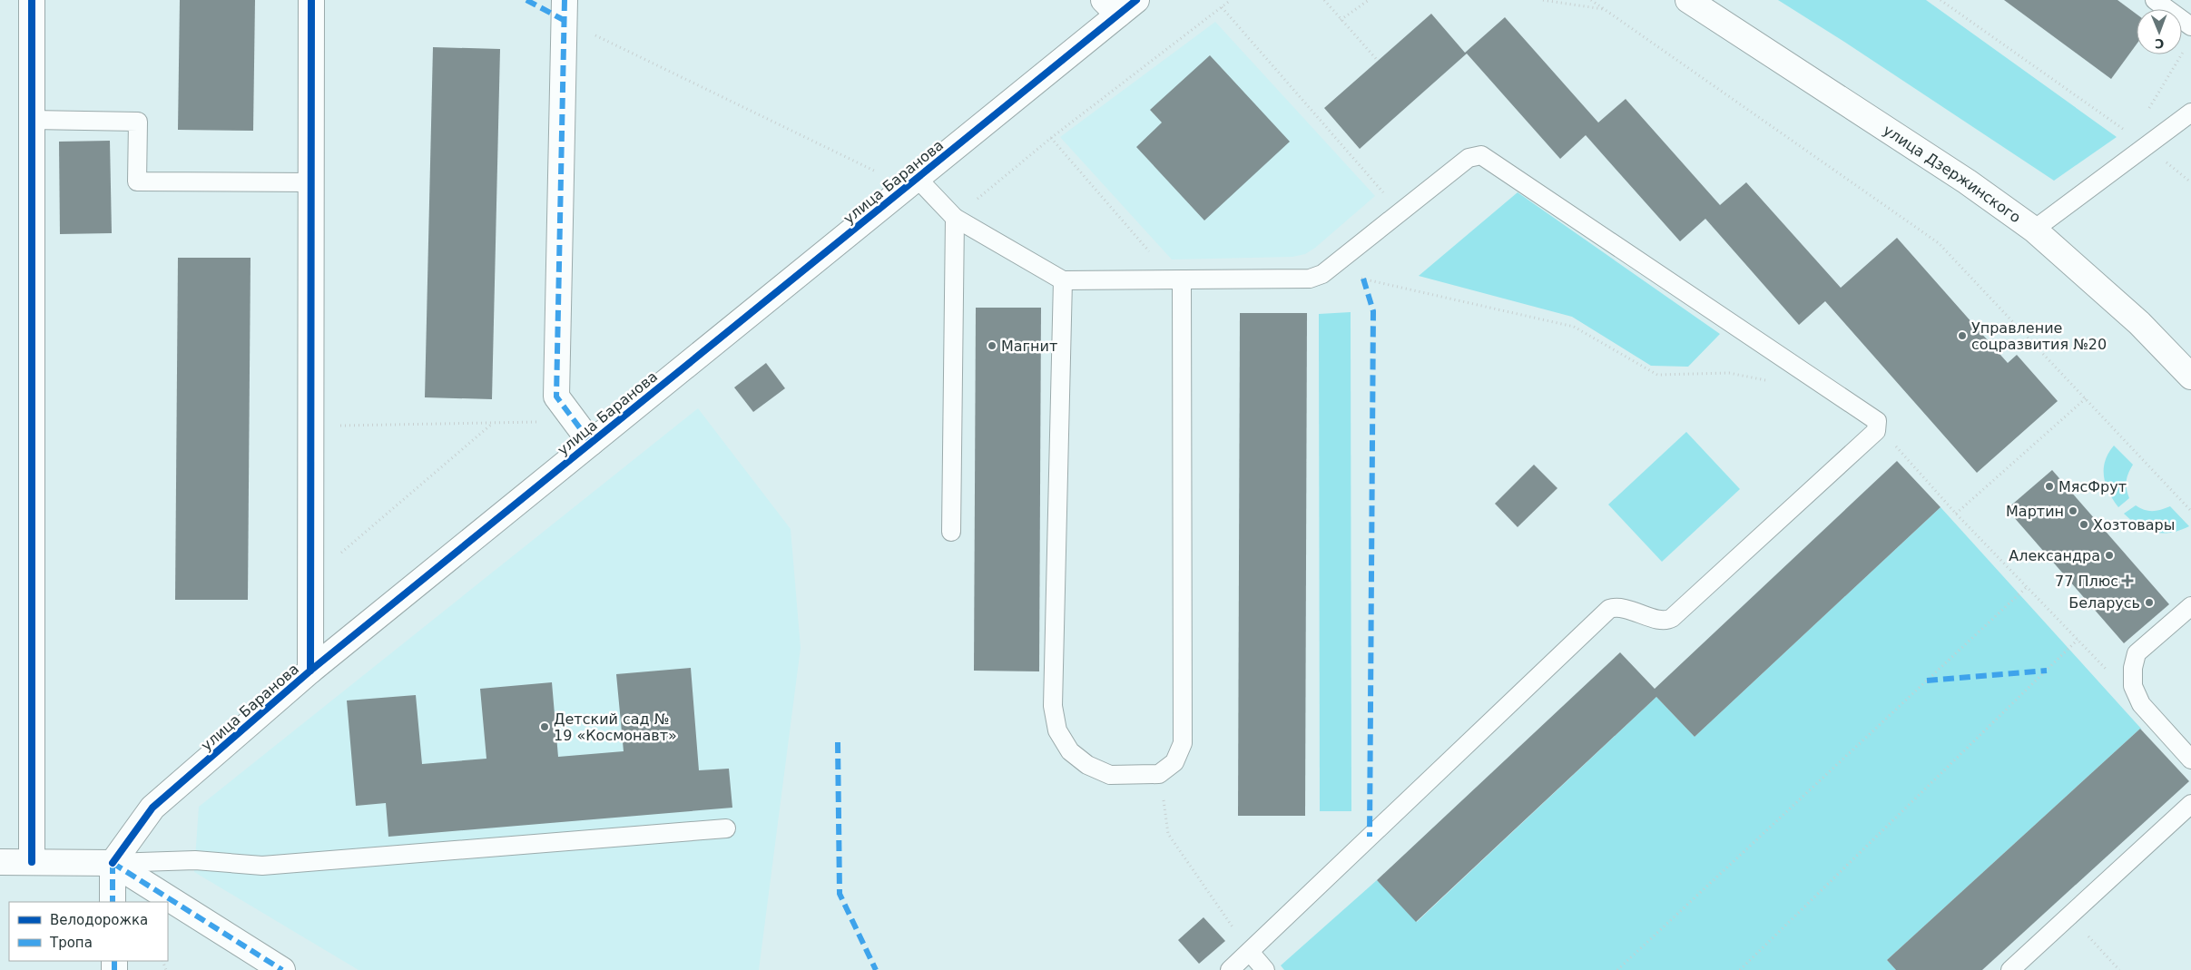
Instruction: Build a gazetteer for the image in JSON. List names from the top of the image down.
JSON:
{
  "streets": {
    "street": ["улица Дзержинского", "улица Баранова"]
  },
  "places": {
    "other": [
      "Управление соцразвития №20",
      "Магнит",
      "МясФрут",
      "Мартин",
      "Хозтовары",
      "Александра",
      "Беларусь",
      "Детский сад № 19 «Космонавт»"
    ],
    "health": ["77 Плюс"]
  },
  "legend": ["Велодорожка", "Тропа"],
  "north": "bottom"
}
